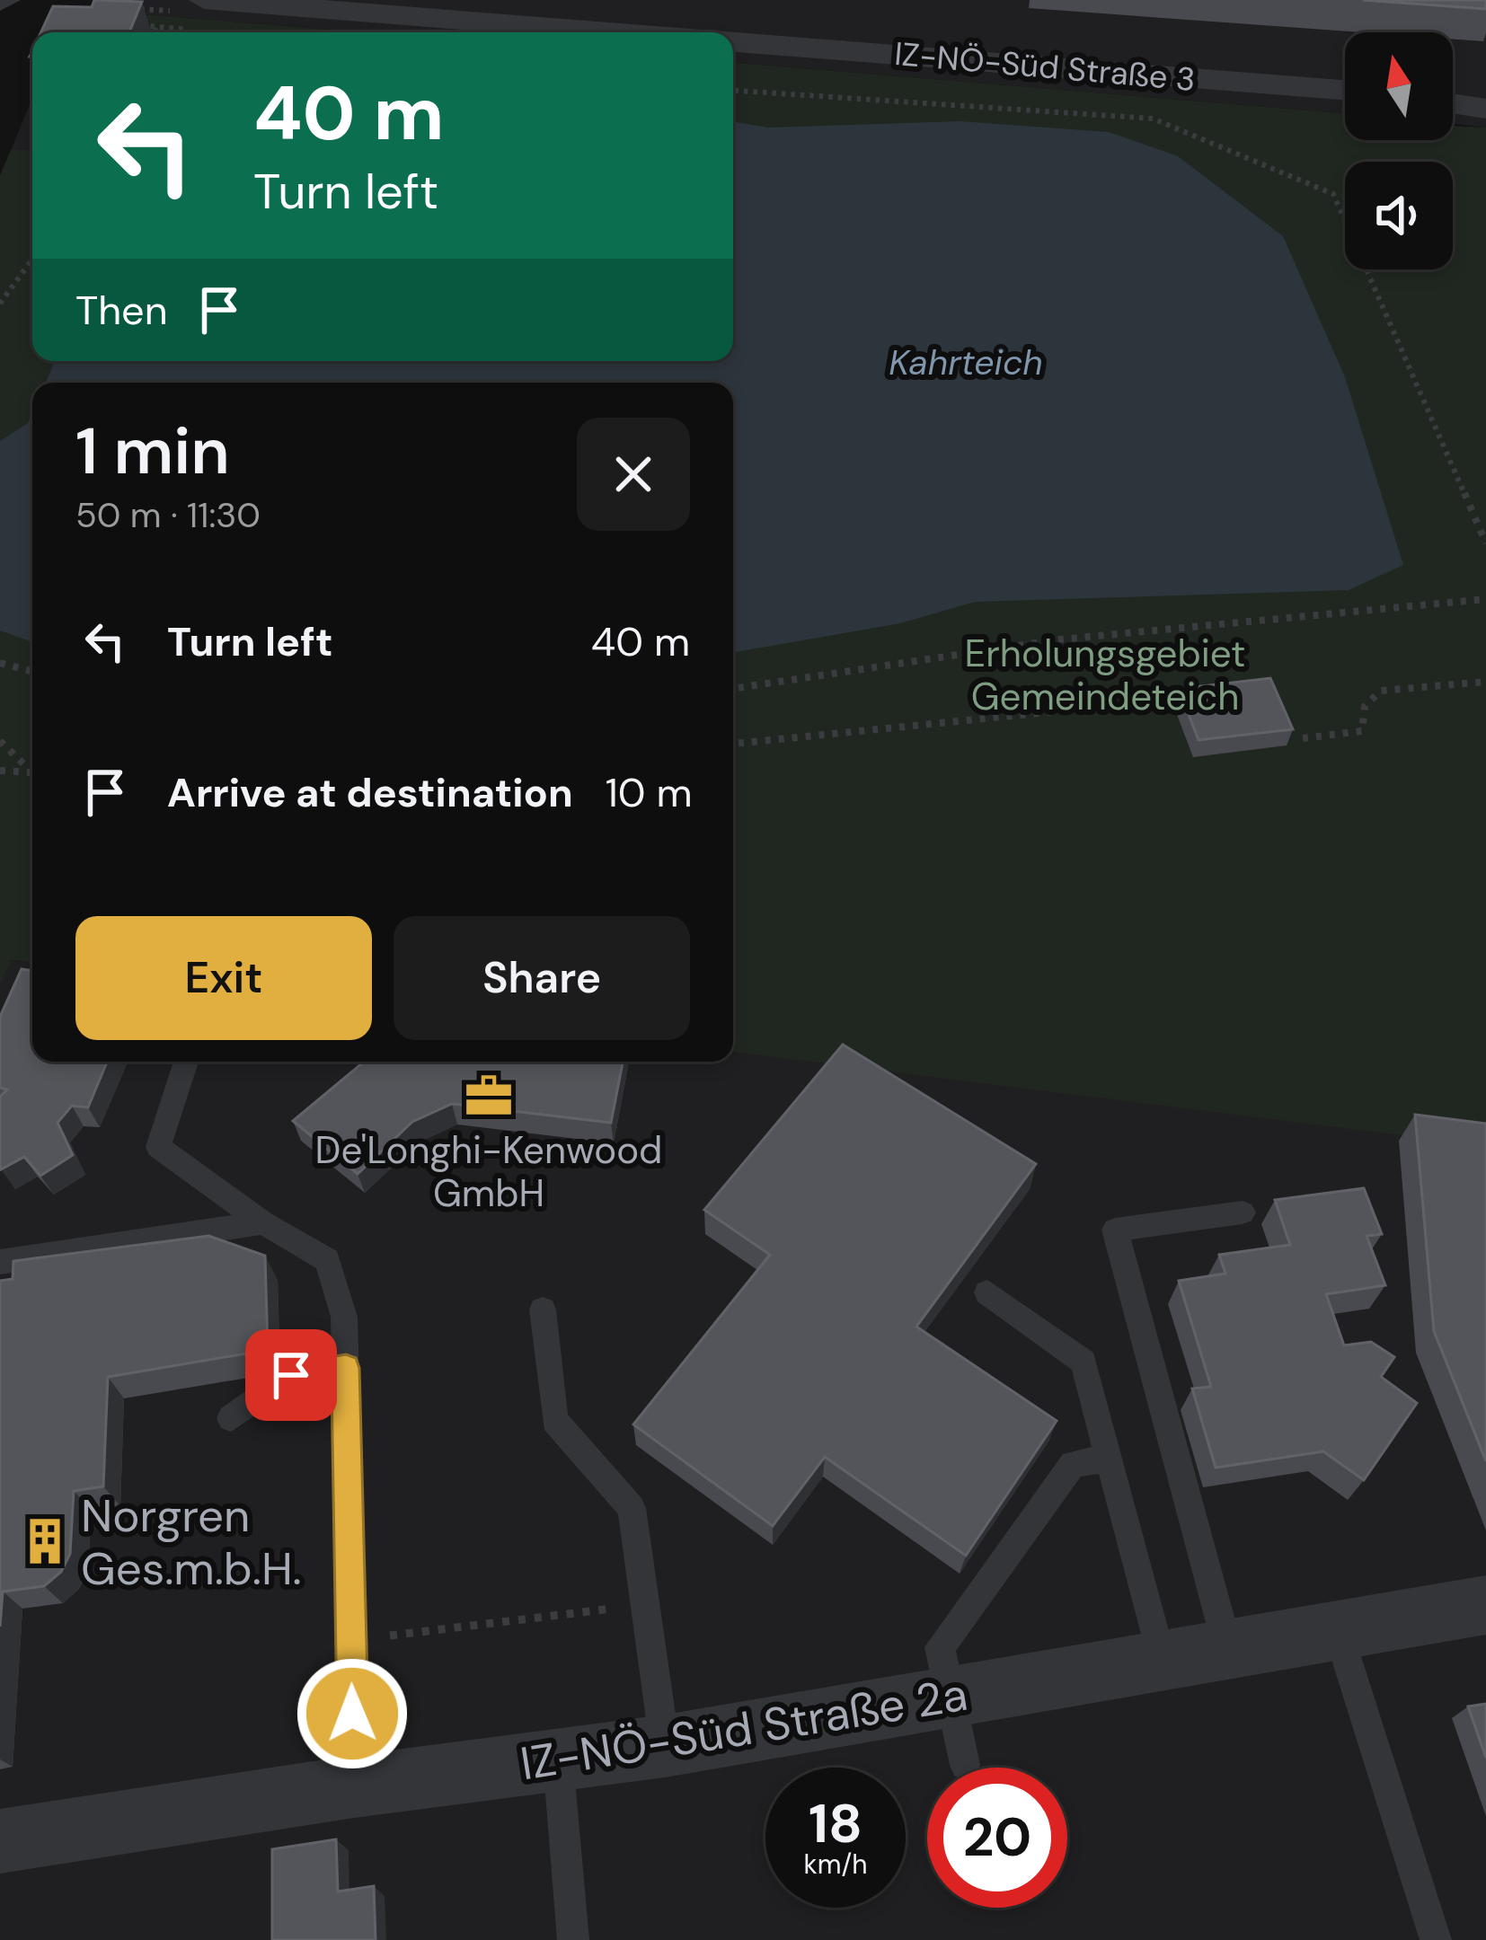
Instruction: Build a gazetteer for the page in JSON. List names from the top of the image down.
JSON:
{
  "streets": {
    "street": ["IZ-NÖ-Süd Straße 3", "IZ-NÖ-Süd Straße 2a"]
  },
  "water": ["Kahrteich"],
  "parks": ["Erholungsgebiet Gemeindeteich"],
  "places": {
    "office": ["De'Longhi-Kenwood GmbH"],
    "building": ["Norgren Ges.m.b.H."]
  },
  "north": "top",
  "page": {
    "turn": ["40 m", "Turn left"],
    "then": "Then",
    "heading": ["1 min", "50 m · 11:30"],
    "list": [
      {
        "name": "Turn left",
        "value": "40 m"
      },
      {
        "name": "Arrive at destination",
        "value": "10 m"
      }
    ],
    "buttons": ["Exit", "Share"],
    "speed": "18 km/h",
    "limit": "20"
  }
}
